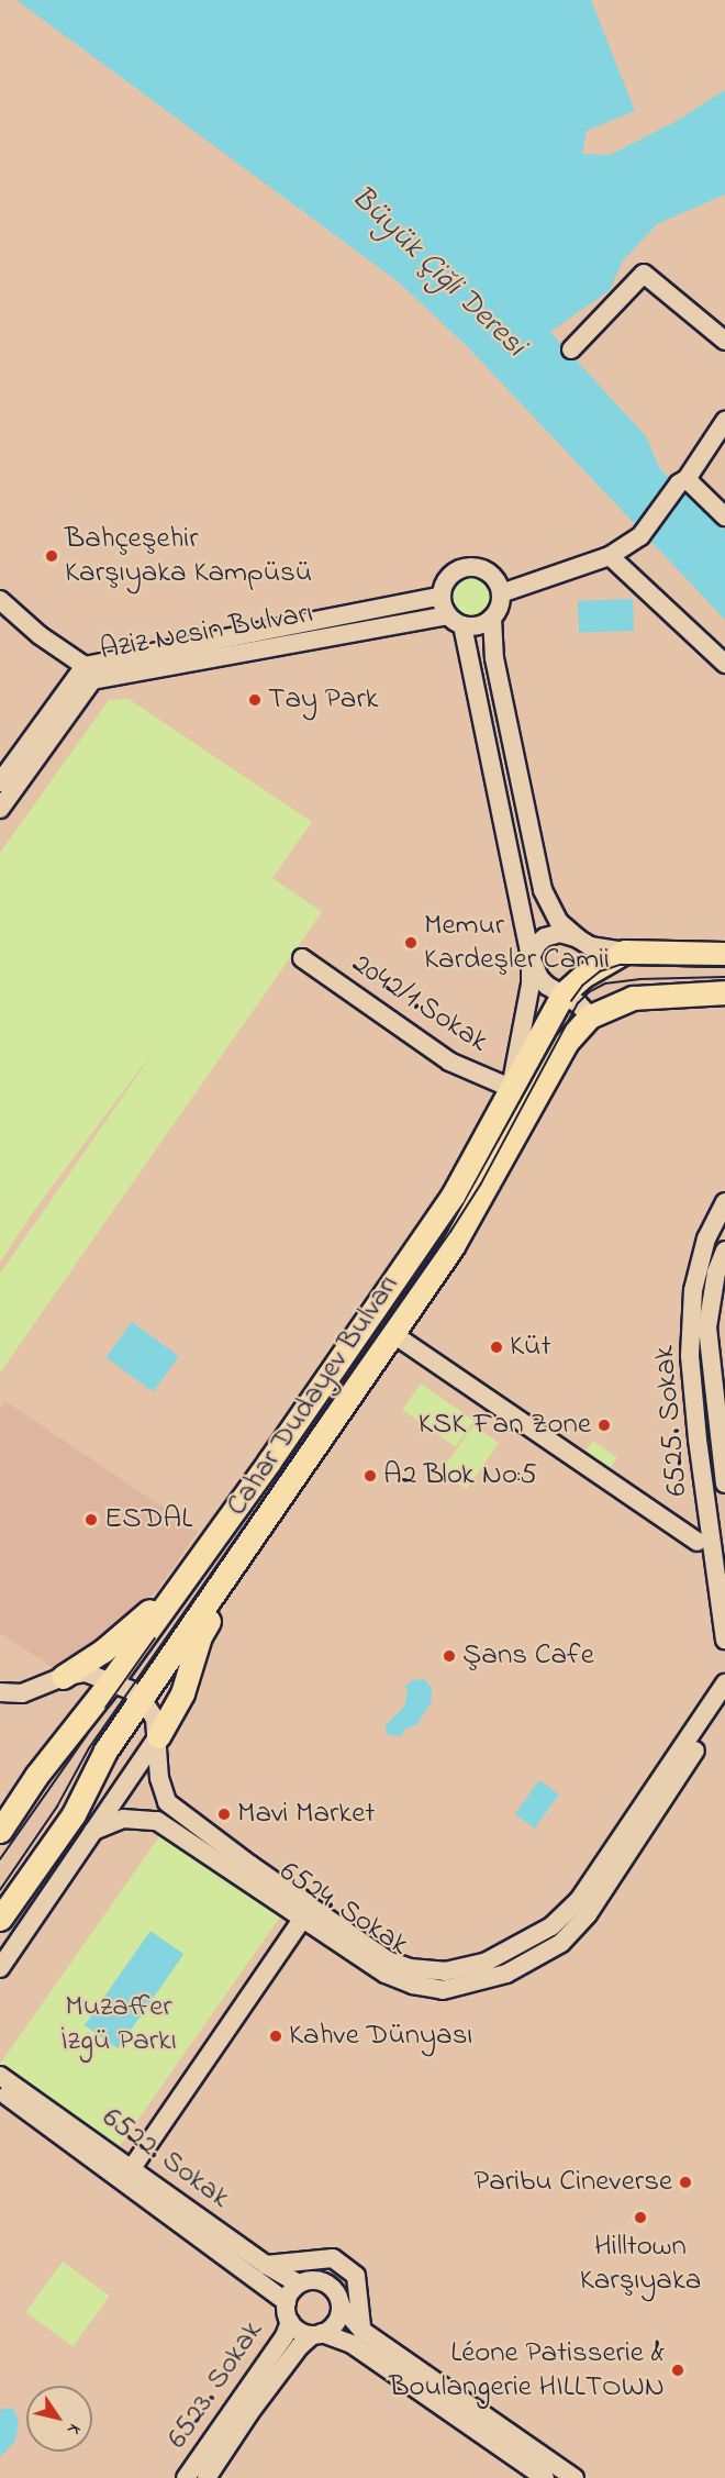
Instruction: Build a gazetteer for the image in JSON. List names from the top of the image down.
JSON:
{
  "streets": {
    "main road": ["Cahar Dudayev Bulvarı"],
    "street": [
      "Aziz Nesin Bulvarı",
      "2042/1.Sokak",
      "6525. Sokak",
      "6524. Sokak",
      "6522. Sokak",
      "6523. Sokak"
    ]
  },
  "crossings": [
    ["2042/1.Sokak", "Cahar Dudayev Bulvarı"],
    ["Cahar Dudayev Bulvarı", "6524. Sokak"],
    ["6522. Sokak", "6523. Sokak"]
  ],
  "water": ["Büyük Çiğli Deresi"],
  "parks": ["Muzaffer İzgü Parkı"],
  "places": [
    "Bahçeşehir Karşıyaka Kampüsü",
    "Tay Park",
    "Memur Kardeşler Camii",
    "Küt",
    "KSK Fan Zone",
    "A2 Blok No:5",
    "ESDAL",
    "Şans Cafe",
    "Mavi Market",
    "Kahve Dünyası",
    "Paribu Cineverse",
    "Hilltown Karşıyaka",
    "Léone Patisserie & Boulangerie HILLTOWN"
  ],
  "north": "bottom right"
}
